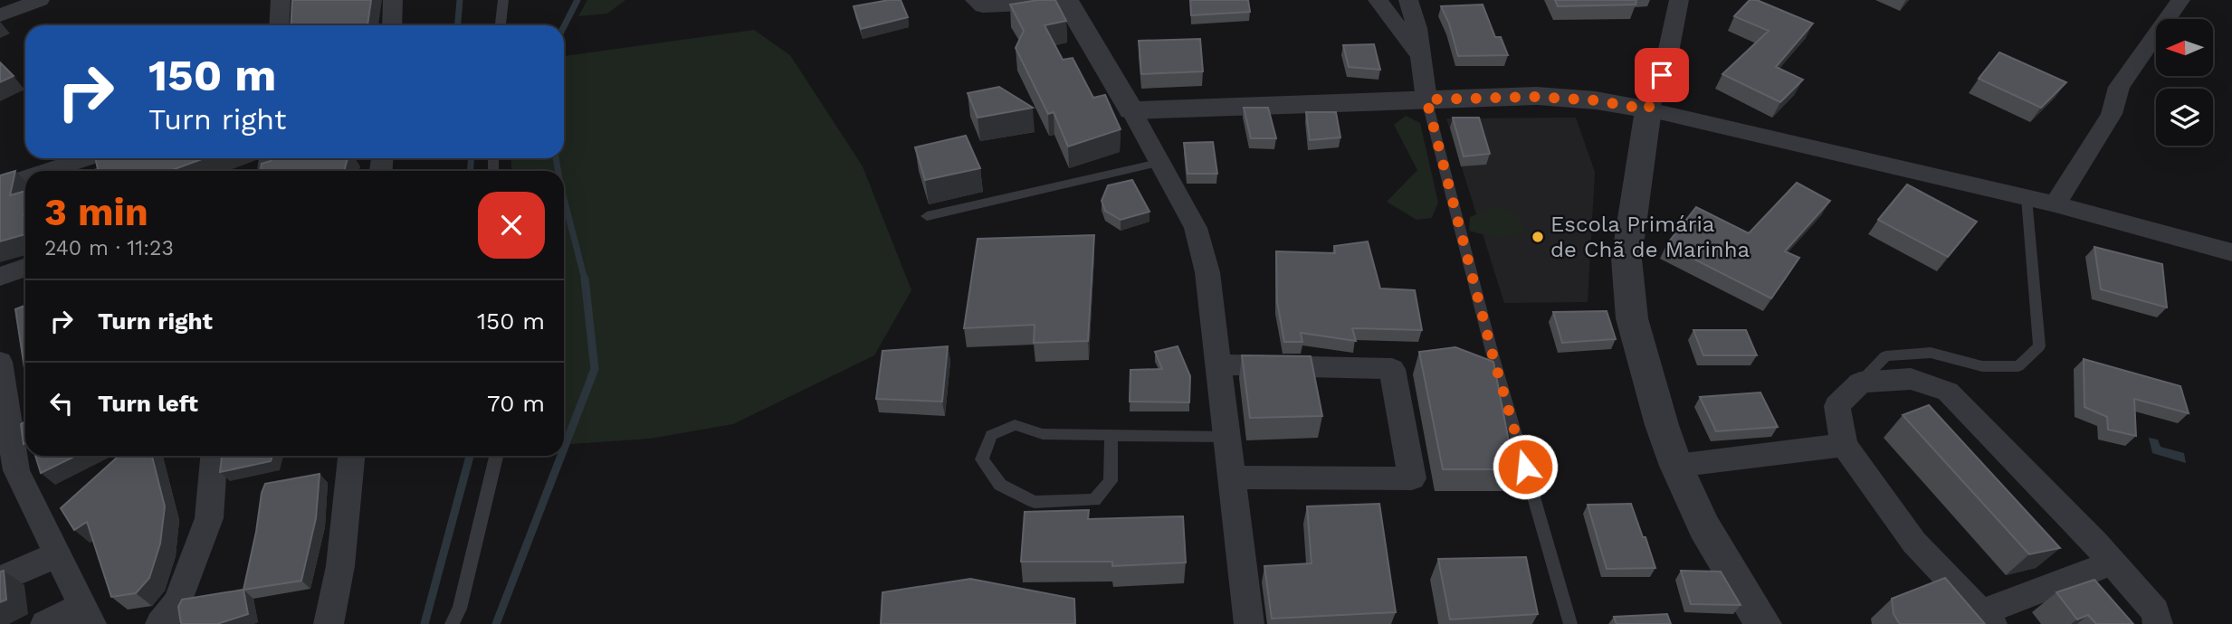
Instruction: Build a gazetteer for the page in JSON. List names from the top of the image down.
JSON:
{
  "places": ["Escola Primária de Chã de Marinha"],
  "north": "left",
  "page": {
    "turn": ["150 m", "Turn right"],
    "heading": ["3 min", "240 m · 11:23"],
    "list": [
      {
        "name": "Turn right",
        "value": "150 m"
      },
      {
        "name": "Turn left",
        "value": "70 m"
      }
    ]
  }
}
